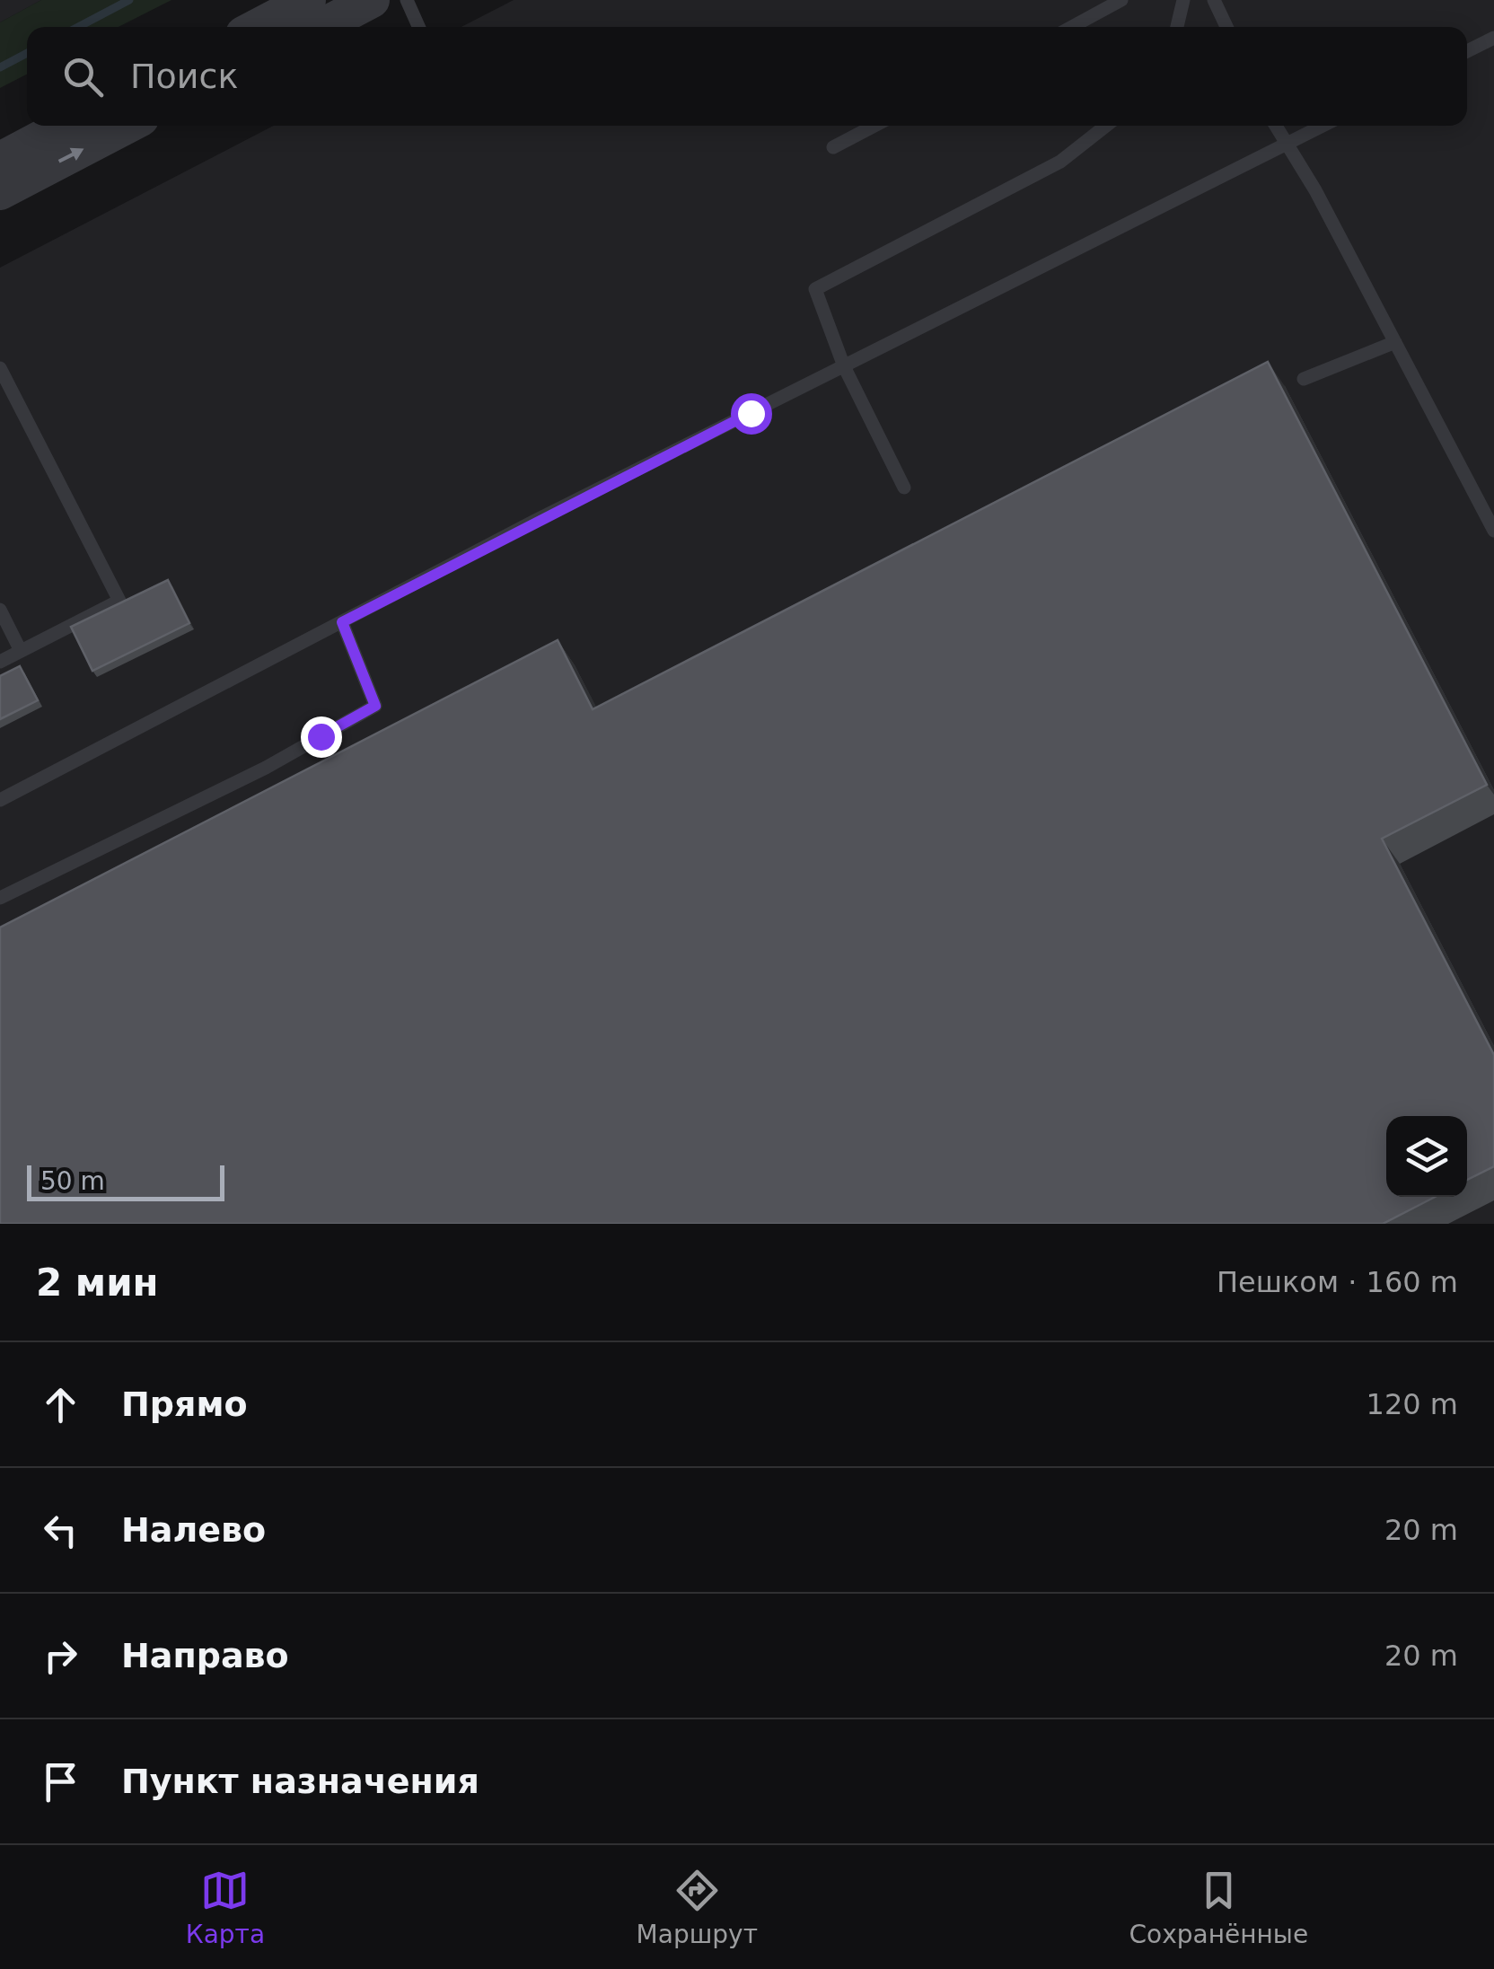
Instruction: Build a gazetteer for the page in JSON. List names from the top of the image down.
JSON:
{
  "scale_bar": "50 m",
  "page": {
    "search": "Поиск",
    "scale": "50 m",
    "heading": ["2 мин", "Пешком · 160 m"],
    "list": [
      ["Прямо", "120 m"],
      ["Налево", "20 m"],
      ["Направо", "20 m"],
      "Пункт назначения"
    ],
    "nav": ["Карта", "Маршрут", "Сохранённые"]
  }
}
